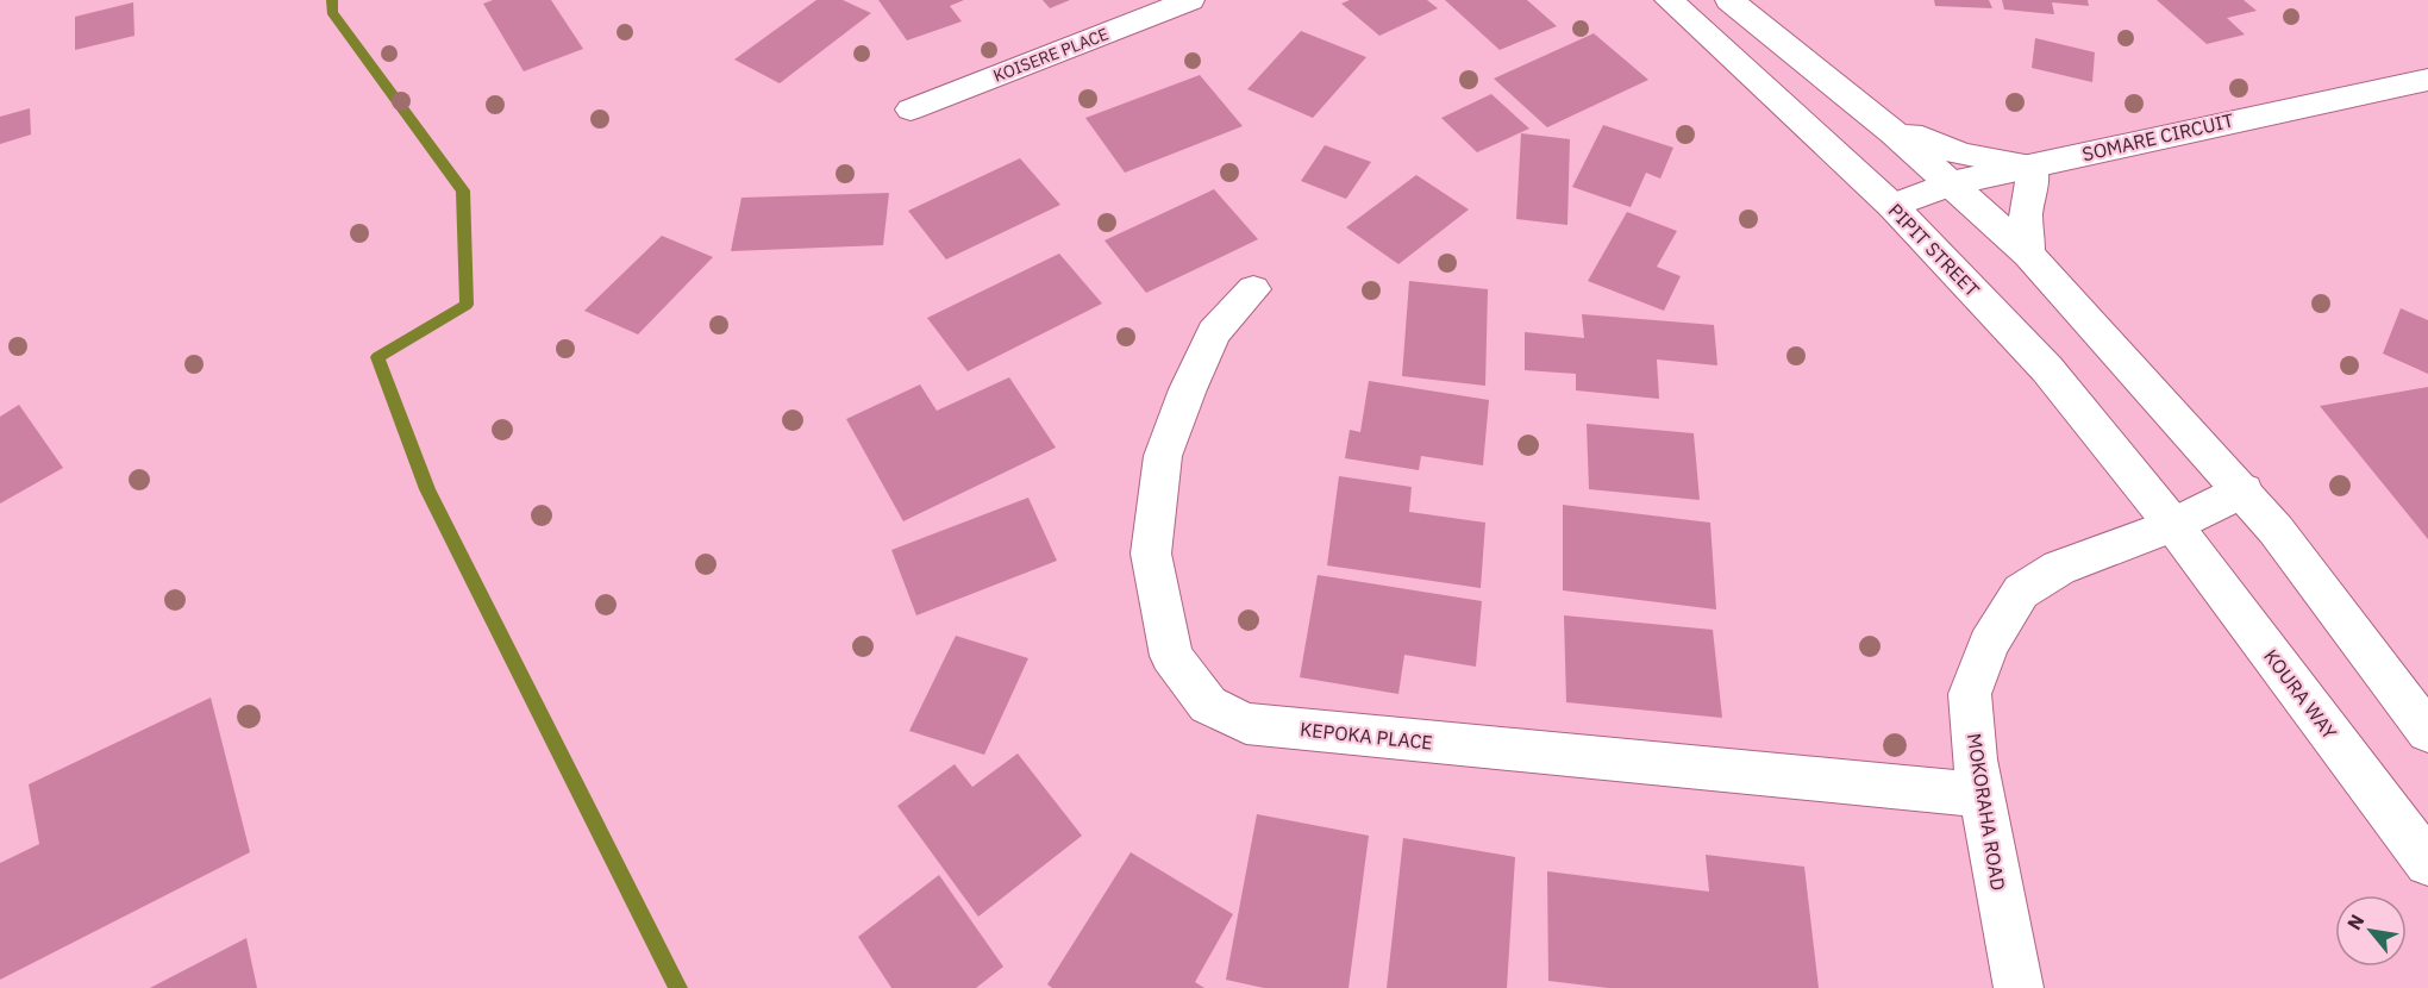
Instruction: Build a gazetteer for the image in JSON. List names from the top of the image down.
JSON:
{
  "streets": {
    "street": [
      "KOISERE PLACE",
      "SOMARE CIRCUIT",
      "PIPIT STREET",
      "KOURA WAY",
      "KEPOKA PLACE",
      "MOKORAHA ROAD"
    ]
  },
  "crossings": [
    ["SOMARE CIRCUIT", "PIPIT STREET"],
    ["PIPIT STREET", "KOURA WAY"],
    ["PIPIT STREET", "MOKORAHA ROAD"],
    ["KOURA WAY", "MOKORAHA ROAD"],
    ["KEPOKA PLACE", "MOKORAHA ROAD"]
  ],
  "north": "top left"
}
